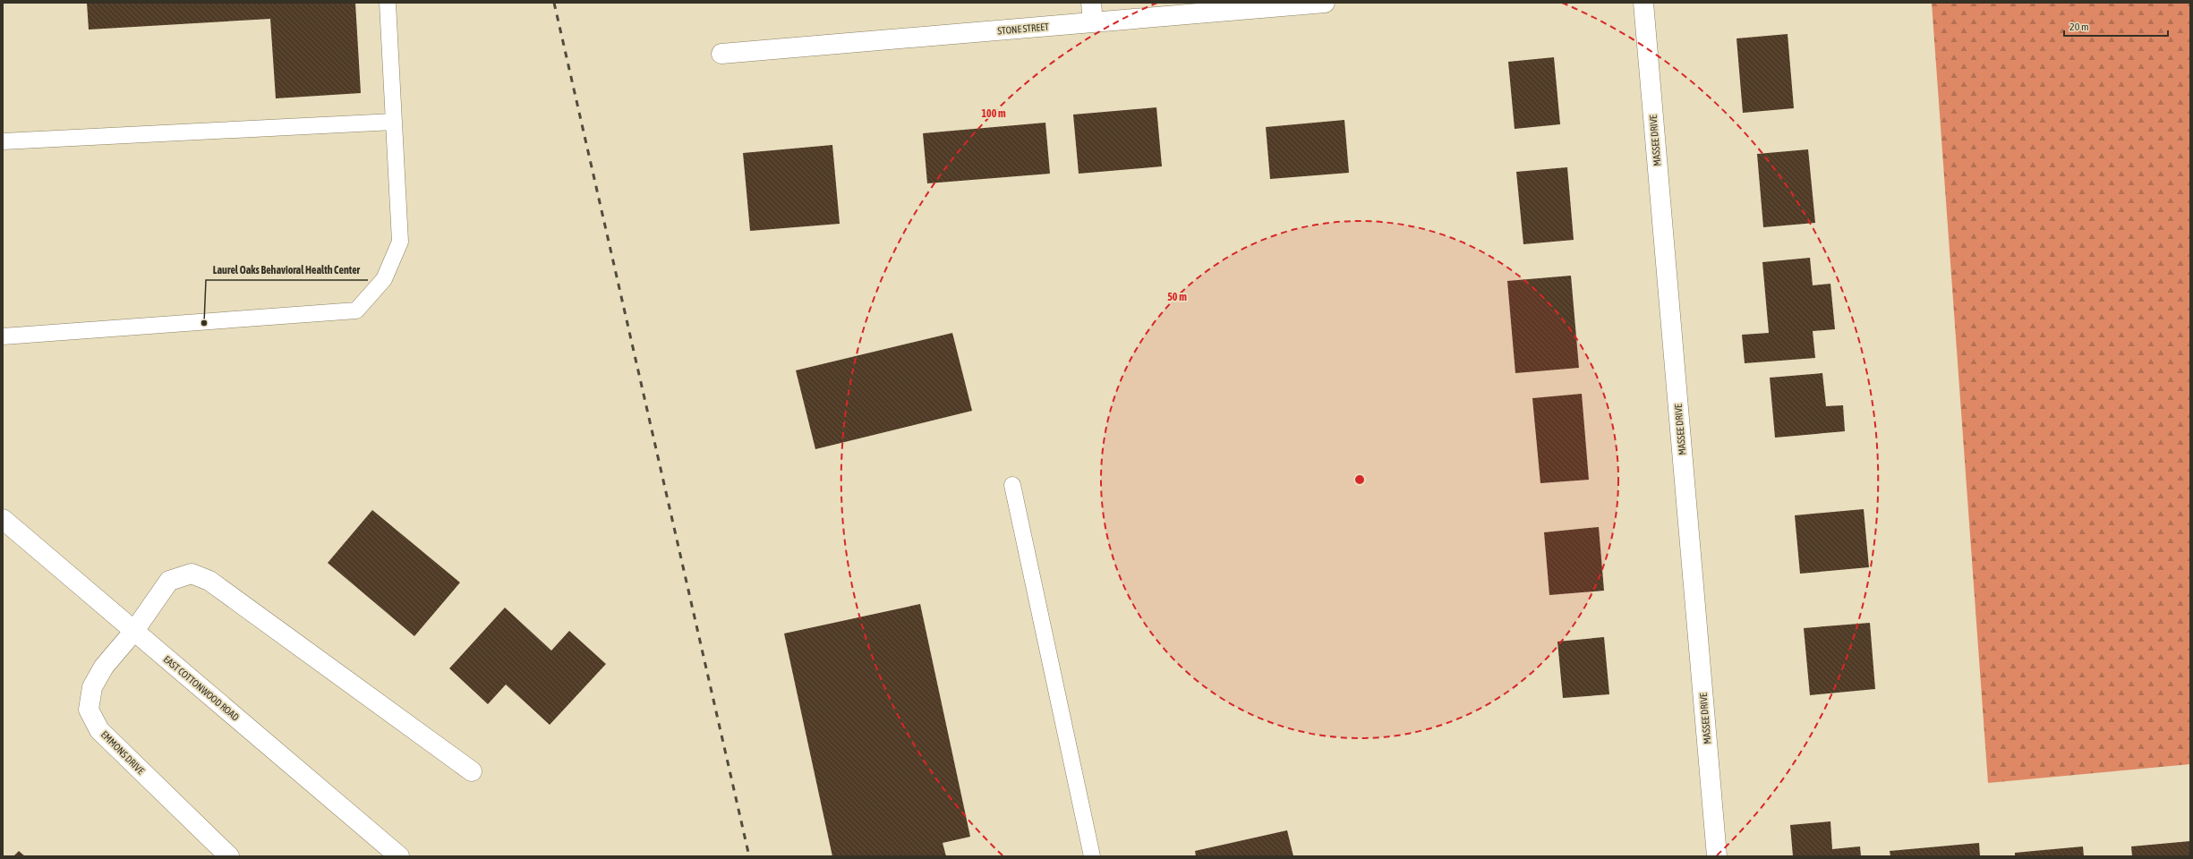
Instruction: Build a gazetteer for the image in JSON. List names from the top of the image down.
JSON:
{
  "streets": {
    "street": [
      "STONE STREET",
      "MASSEE DRIVE",
      "EAST COTTONWOOD ROAD",
      "EMMONS DRIVE"
    ]
  },
  "crossings": [
    ["EAST COTTONWOOD ROAD", "EMMONS DRIVE"]
  ],
  "places": ["Laurel Oaks Behavioral Health Center"],
  "scale_bar": "20 m",
  "rings": ["100 m", "50 m"]
}
